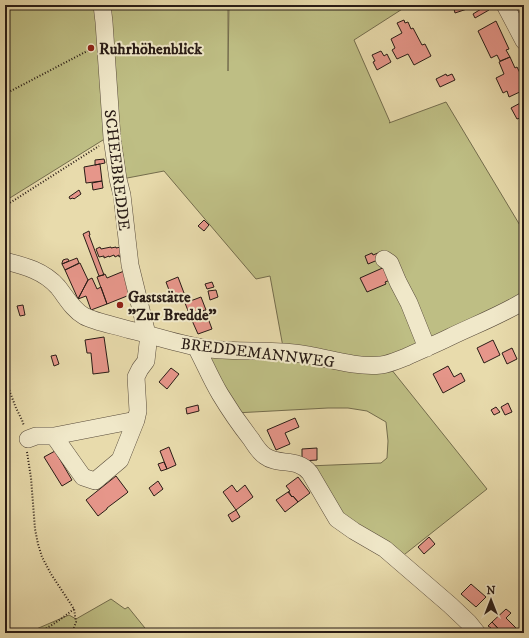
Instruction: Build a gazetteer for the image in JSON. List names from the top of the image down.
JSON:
{
  "streets": {
    "street": ["SCHEEBREDDE", "BREDDEMANNWEG"]
  },
  "crossings": [
    ["SCHEEBREDDE", "BREDDEMANNWEG"]
  ],
  "places": ["Ruhrhöhenblick", "Gaststätte \"Zur Bredde\""],
  "north": "top"
}
